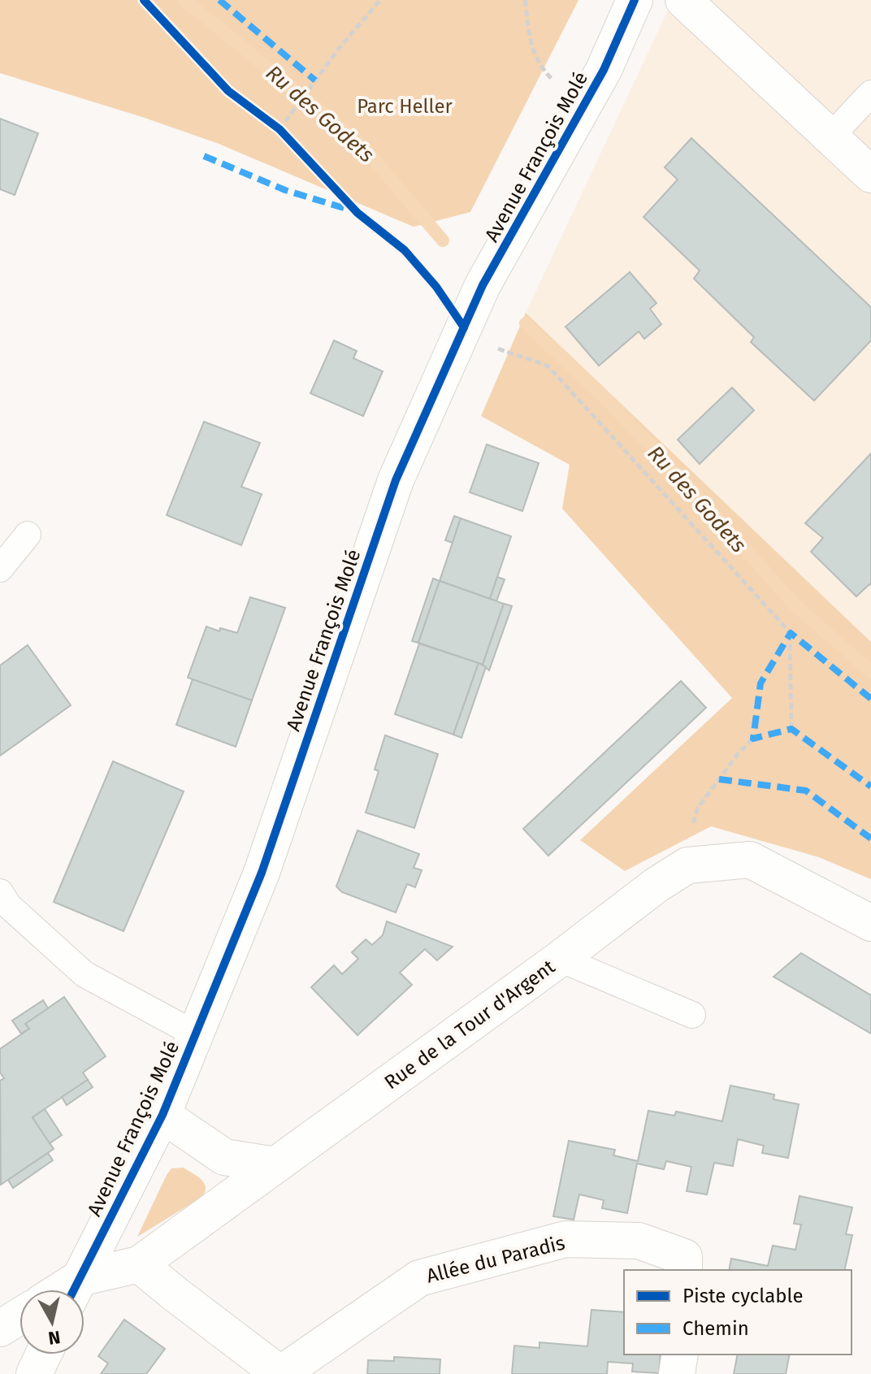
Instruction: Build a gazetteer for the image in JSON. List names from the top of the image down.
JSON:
{
  "streets": {
    "street": ["Avenue François Molé", "Rue de la Tour d'Argent", "Allée du Paradis"]
  },
  "crossings": [
    ["Rue de la Tour d'Argent", "Allée du Paradis"]
  ],
  "water": ["Ru des Godets"],
  "parks": ["Parc Heller"],
  "legend": ["Piste cyclable", "Chemin"],
  "north": "bottom"
}
